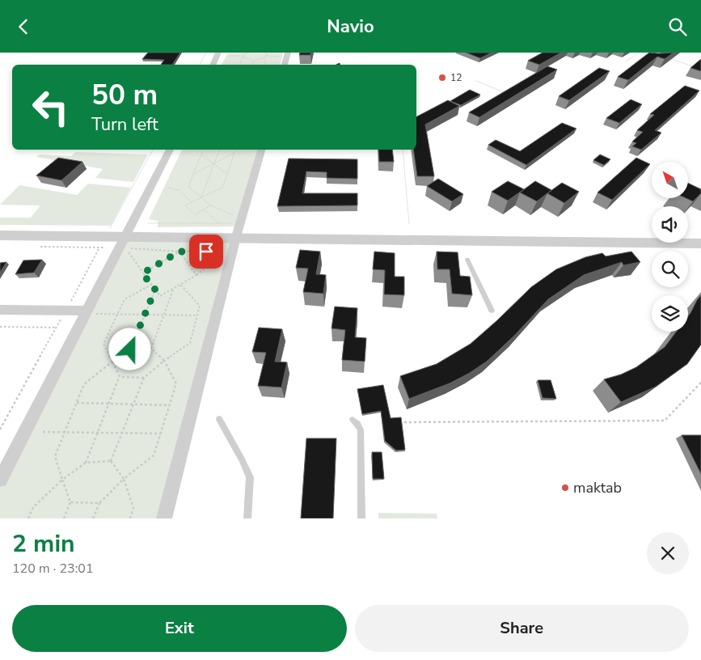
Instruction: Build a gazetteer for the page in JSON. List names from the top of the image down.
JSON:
{
  "places": ["12", "maktab"],
  "north": "top left",
  "page": {
    "header": "Navio",
    "turn": ["50 m", "Turn left"],
    "heading": ["2 min", "120 m · 23:01"],
    "buttons": ["Exit", "Share"]
  }
}
